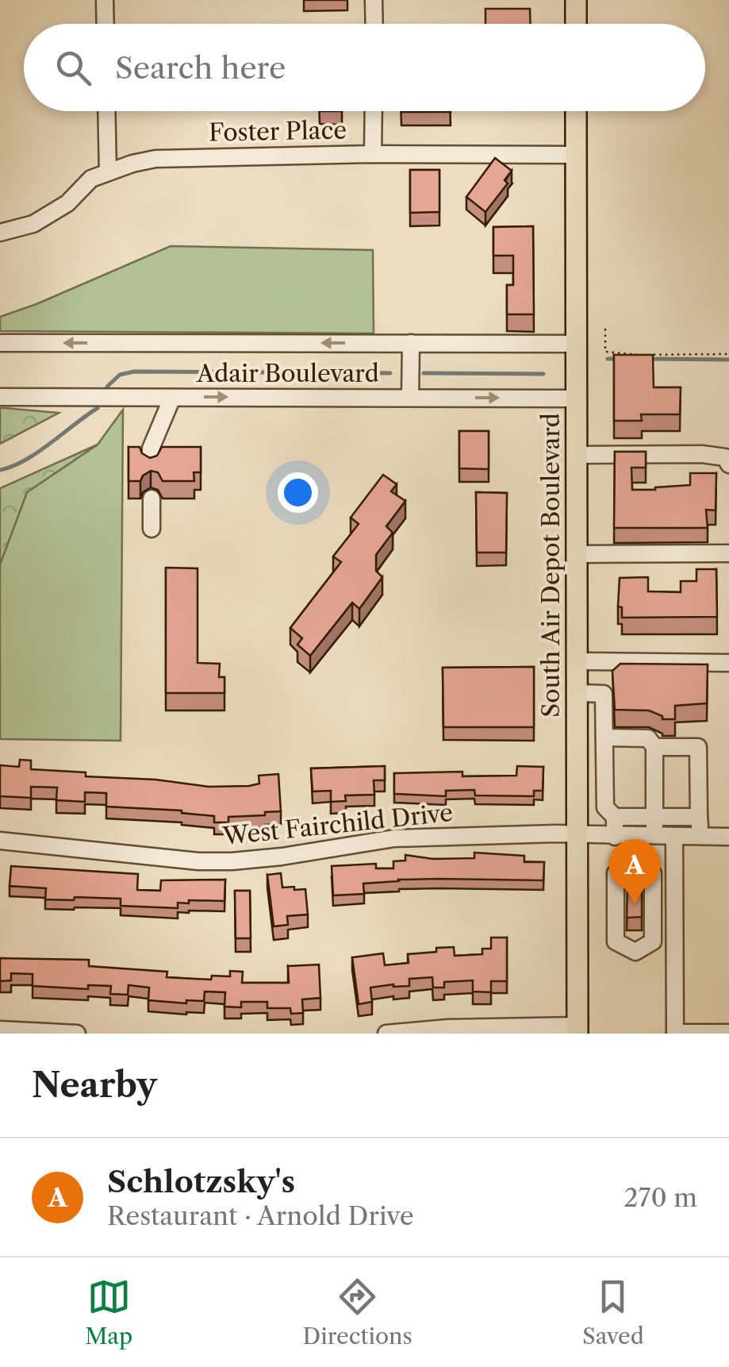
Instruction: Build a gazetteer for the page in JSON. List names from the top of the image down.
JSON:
{
  "streets": {
    "main road": ["South Air Depot Boulevard"],
    "street": ["Foster Place", "Adair Boulevard", "West Fairchild Drive"]
  },
  "crossings": [
    ["Foster Place", "South Air Depot Boulevard"],
    ["Adair Boulevard", "South Air Depot Boulevard"],
    ["South Air Depot Boulevard", "West Fairchild Drive"]
  ],
  "page": {
    "search": "Search here",
    "pins": "A",
    "heading": "Nearby",
    "list": [
      {
        "mark": "A",
        "name": "Schlotzsky's",
        "note": "Restaurant · Arnold Drive",
        "value": "270 m"
      }
    ],
    "nav": ["Map", "Directions", "Saved"]
  }
}
